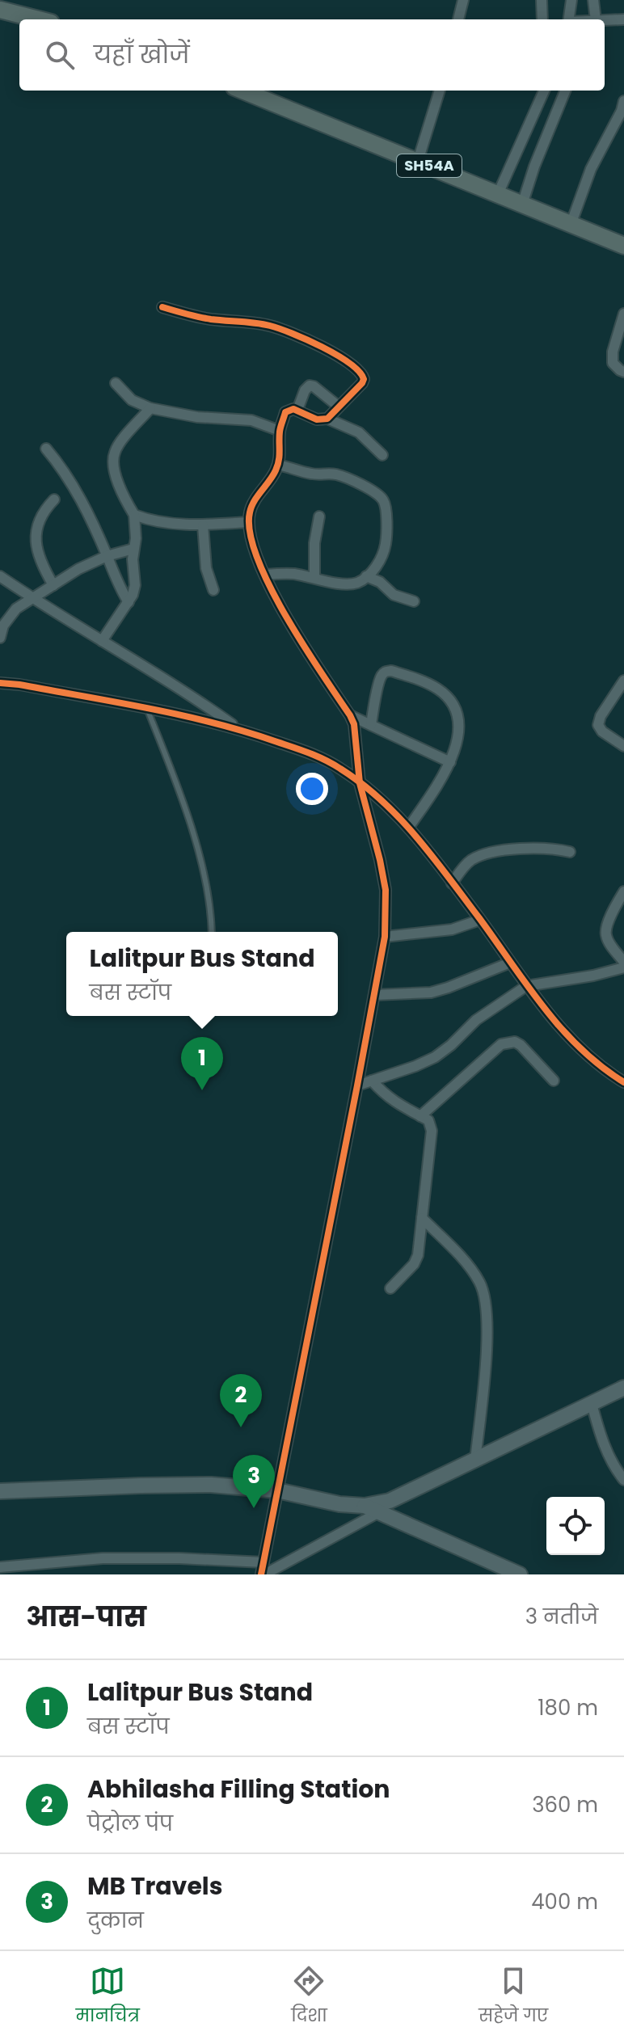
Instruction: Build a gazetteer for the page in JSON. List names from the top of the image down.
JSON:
{
  "streets": {
    "main road": ["SH54A"]
  },
  "page": {
    "search": "यहाँ खोजें",
    "popup": ["Lalitpur Bus Stand", "बस स्टॉप"],
    "pins": ["1", "2", "3"],
    "heading": ["आस-पास", "3 नतीजे"],
    "list": [
      {
        "mark": "1",
        "name": "Lalitpur Bus Stand",
        "note": "बस स्टॉप",
        "value": "180 m"
      },
      {
        "mark": "2",
        "name": "Abhilasha Filling Station",
        "note": "पेट्रोल पंप",
        "value": "360 m"
      },
      {
        "mark": "3",
        "name": "MB Travels",
        "note": "दुकान",
        "value": "400 m"
      }
    ],
    "nav": ["मानचित्र", "दिशा", "सहेजे गए"]
  }
}
